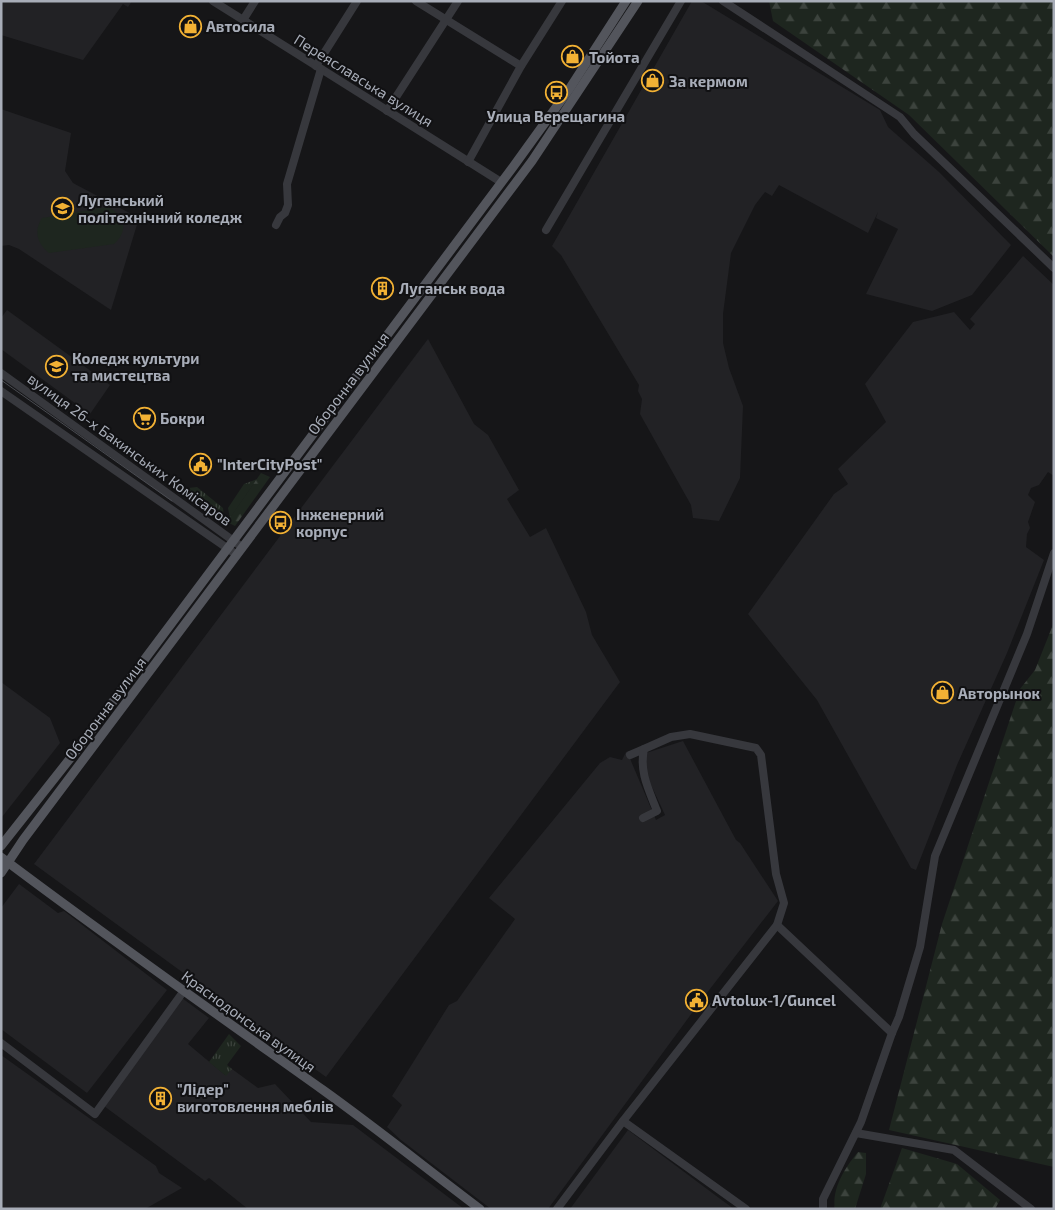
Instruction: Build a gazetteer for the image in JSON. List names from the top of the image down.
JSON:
{
  "streets": {
    "main road": ["Оборонна вулиця", "Краснодонська вулиця"],
    "street": ["Переяславська вулиця", "вулиця 26-х Бакинських Комісаров"]
  },
  "crossings": [
    ["Переяславська вулиця", "Оборонна вулиця"],
    ["Оборонна вулиця", "вулиця 26-х Бакинських Комісаров"],
    ["Оборонна вулиця", "Краснодонська вулиця"]
  ],
  "places": {
    "shop": [
      "Автосила",
      "Тойота",
      "За кермом",
      "Авторынок"
    ],
    "bus stop": ["Улица Верещагина", "Інженерний корпус"],
    "school or university": ["Луганський політехнічний коледж", "Коледж культури та мистецтва"],
    "building": ["Луганськ вода", "\"Лідер\" виготовлення меблів"],
    "supermarket": ["Бокри"],
    "public building": ["\"InterCityPost\"", "Avtolux-1/Guncel"]
  }
}
